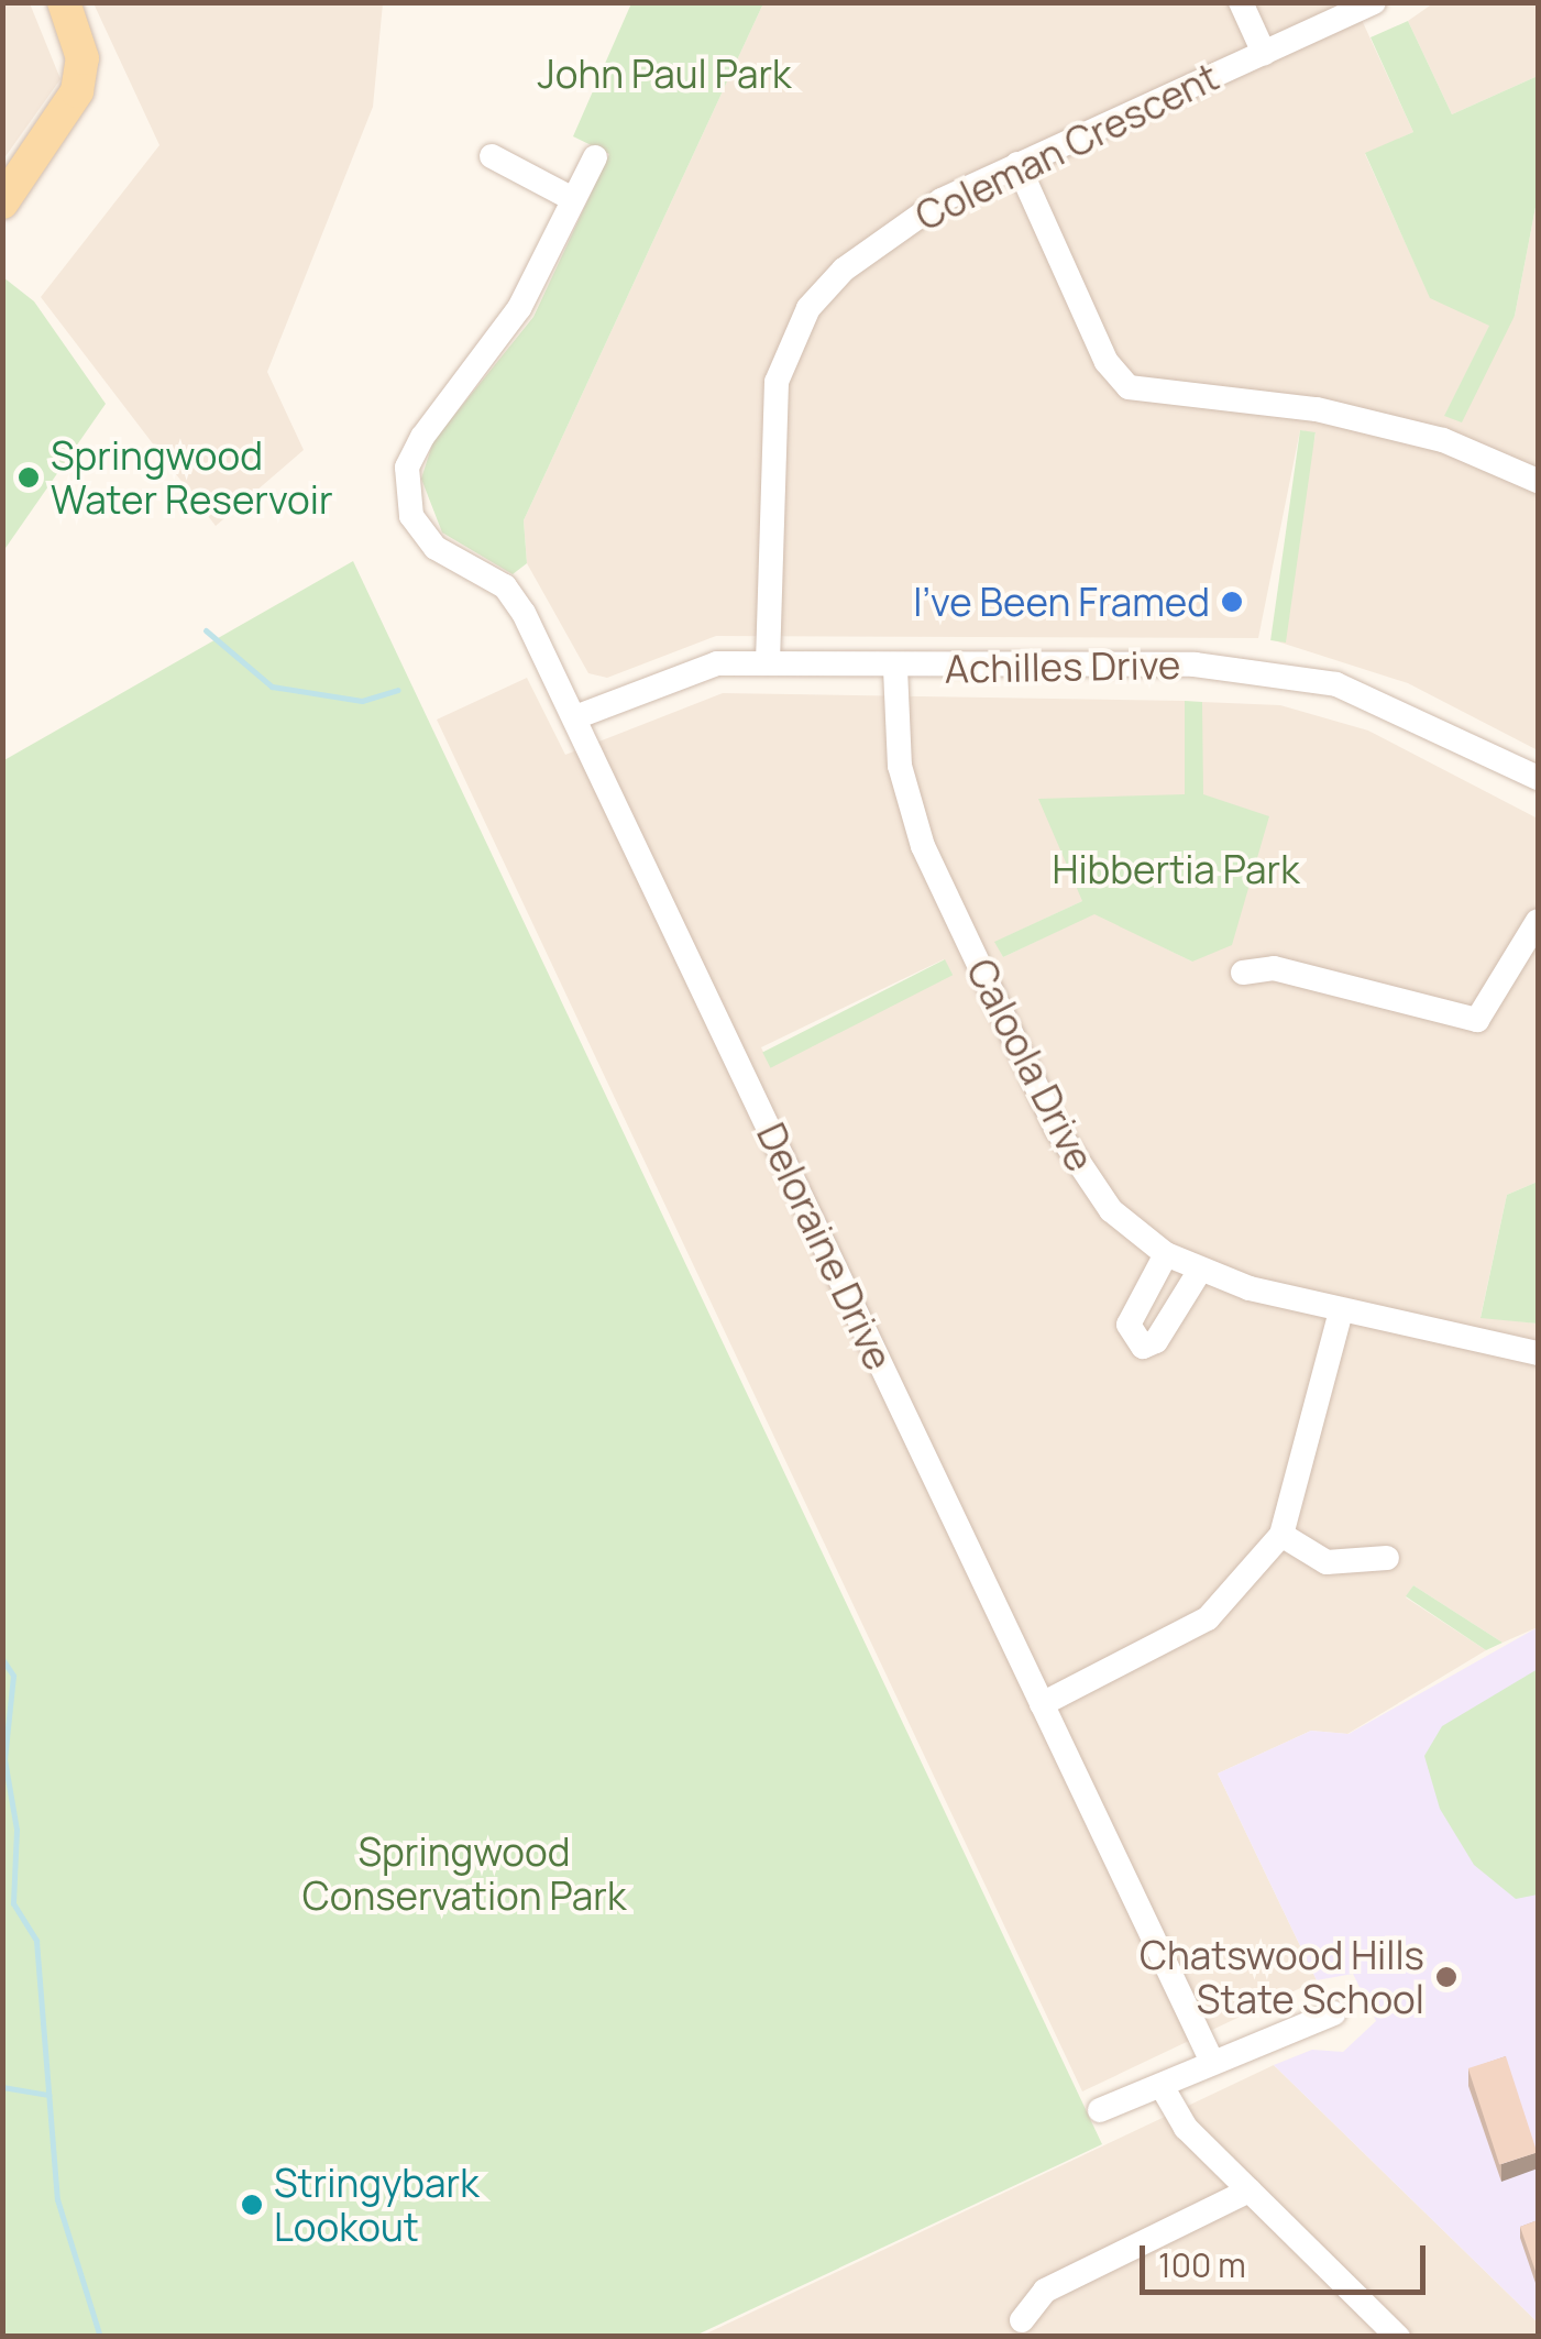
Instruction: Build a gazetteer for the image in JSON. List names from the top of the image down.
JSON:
{
  "streets": {
    "street": [
      "Coleman Crescent",
      "Achilles Drive",
      "Caloola Drive",
      "Deloraine Drive"
    ]
  },
  "crossings": [
    ["Coleman Crescent", "Achilles Drive"],
    ["Achilles Drive", "Caloola Drive"],
    ["Achilles Drive", "Deloraine Drive"]
  ],
  "parks": ["John Paul Park", "Hibbertia Park", "Springwood Conservation Park"],
  "places": [
    "Springwood Water Reservoir",
    "I've Been Framed",
    "Chatswood Hills State School",
    "Stringybark Lookout"
  ],
  "scale_bar": "100 m"
}
